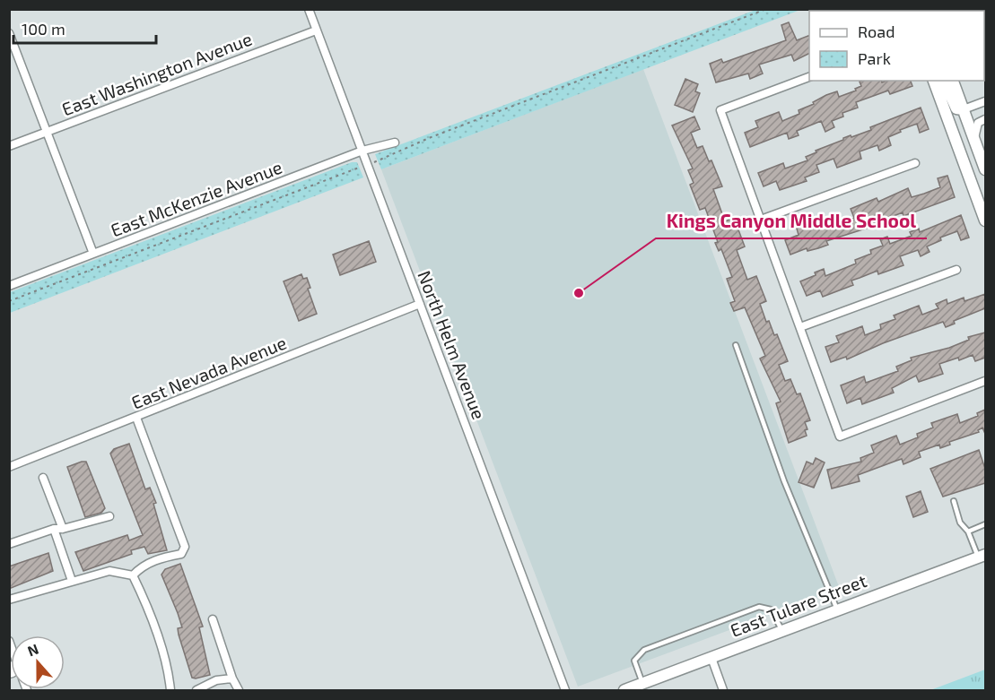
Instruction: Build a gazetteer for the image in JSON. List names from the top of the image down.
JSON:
{
  "streets": {
    "main road": ["East Tulare Street"],
    "street": [
      "East Washington Avenue",
      "East McKenzie Avenue",
      "North Helm Avenue",
      "East Nevada Avenue"
    ]
  },
  "crossings": [
    ["East Washington Avenue", "North Helm Avenue"],
    ["East McKenzie Avenue", "North Helm Avenue"],
    ["North Helm Avenue", "East Nevada Avenue"]
  ],
  "places": ["Kings Canyon Middle School"],
  "legend": ["Road", "Park"],
  "scale_bar": "100 m",
  "north": "top"
}
